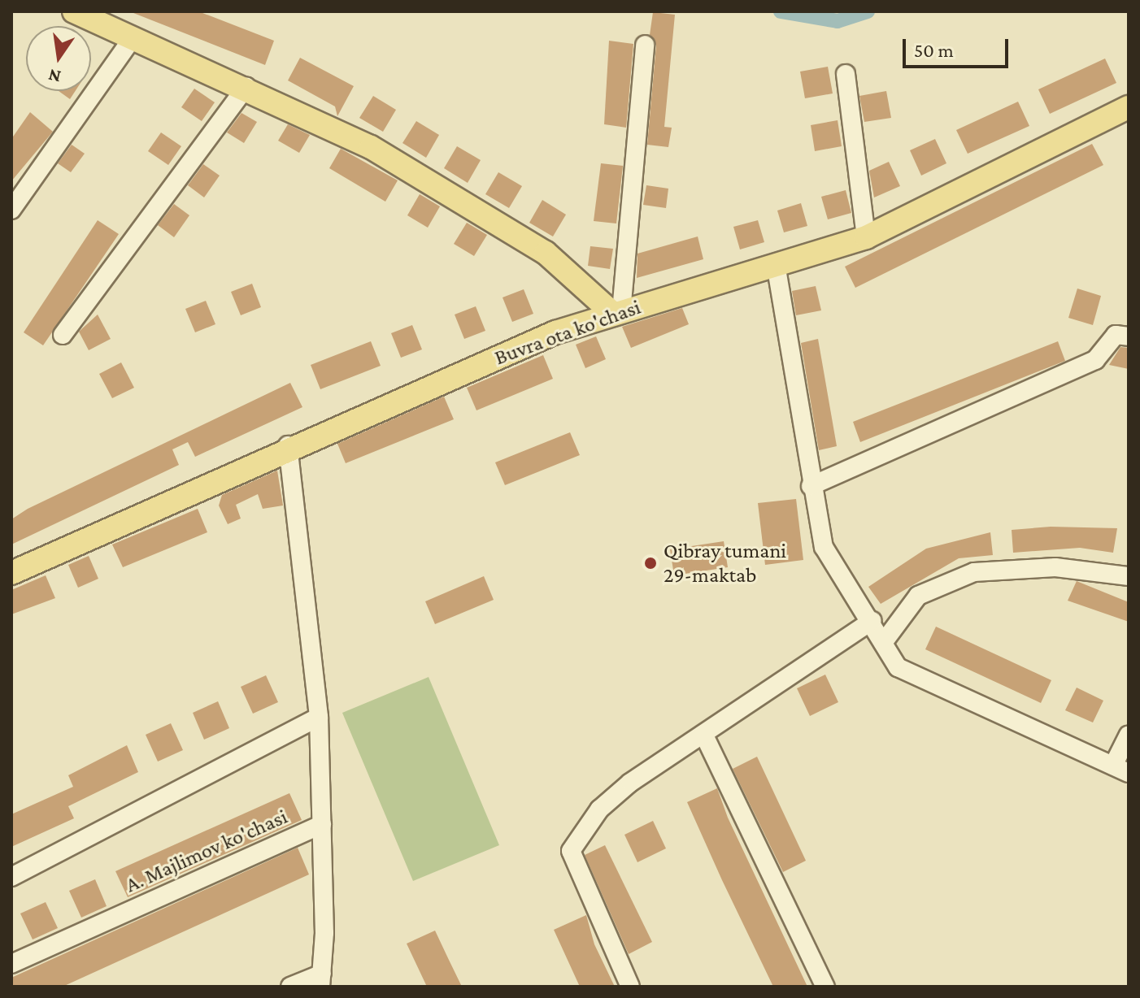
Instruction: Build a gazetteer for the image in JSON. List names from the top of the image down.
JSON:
{
  "streets": {
    "main road": ["Buvra ota ko'chasi"],
    "street": ["A. Majlimov ko'chasi"]
  },
  "crossings": [
    ["Buvra ota ko'chasi", "A. Majlimov ko'chasi"]
  ],
  "places": ["Qibray tumani 29-maktab"],
  "scale_bar": "50 m",
  "north": "bottom"
}
